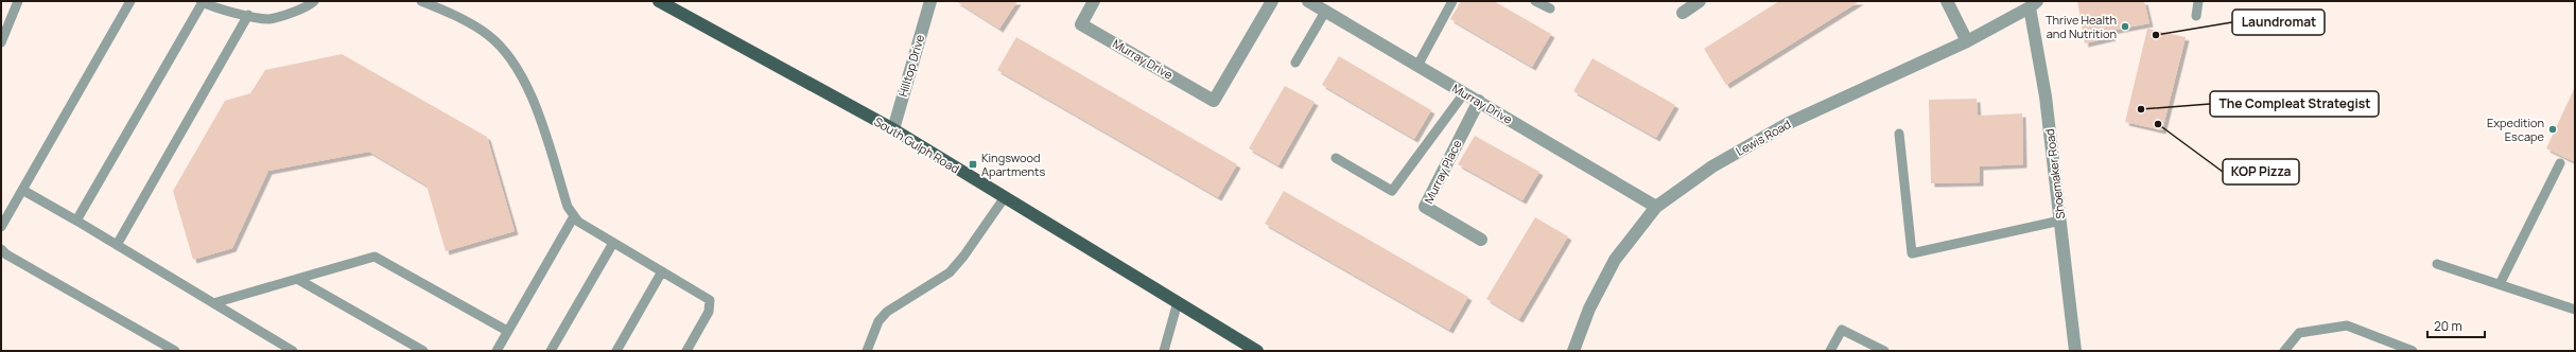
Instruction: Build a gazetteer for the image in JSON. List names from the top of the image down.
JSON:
{
  "streets": {
    "main road": ["South Gulph Road"],
    "street": [
      "Murray Drive",
      "Hilltop Drive",
      "Lewis Road",
      "Murray Place",
      "Shoemaker Road"
    ]
  },
  "crossings": [
    ["Murray Drive", "Lewis Road"],
    ["Murray Drive", "Murray Place"],
    ["Hilltop Drive", "South Gulph Road"],
    ["Lewis Road", "Shoemaker Road"]
  ],
  "places": {
    "other": [
      "Thrive Health and Nutrition",
      "Laundromat",
      "The Compleat Strategist",
      "KOP Pizza",
      "Expedition Escape"
    ],
    "transit": ["Kingswood Apartments"]
  },
  "scale_bar": "20 m"
}
